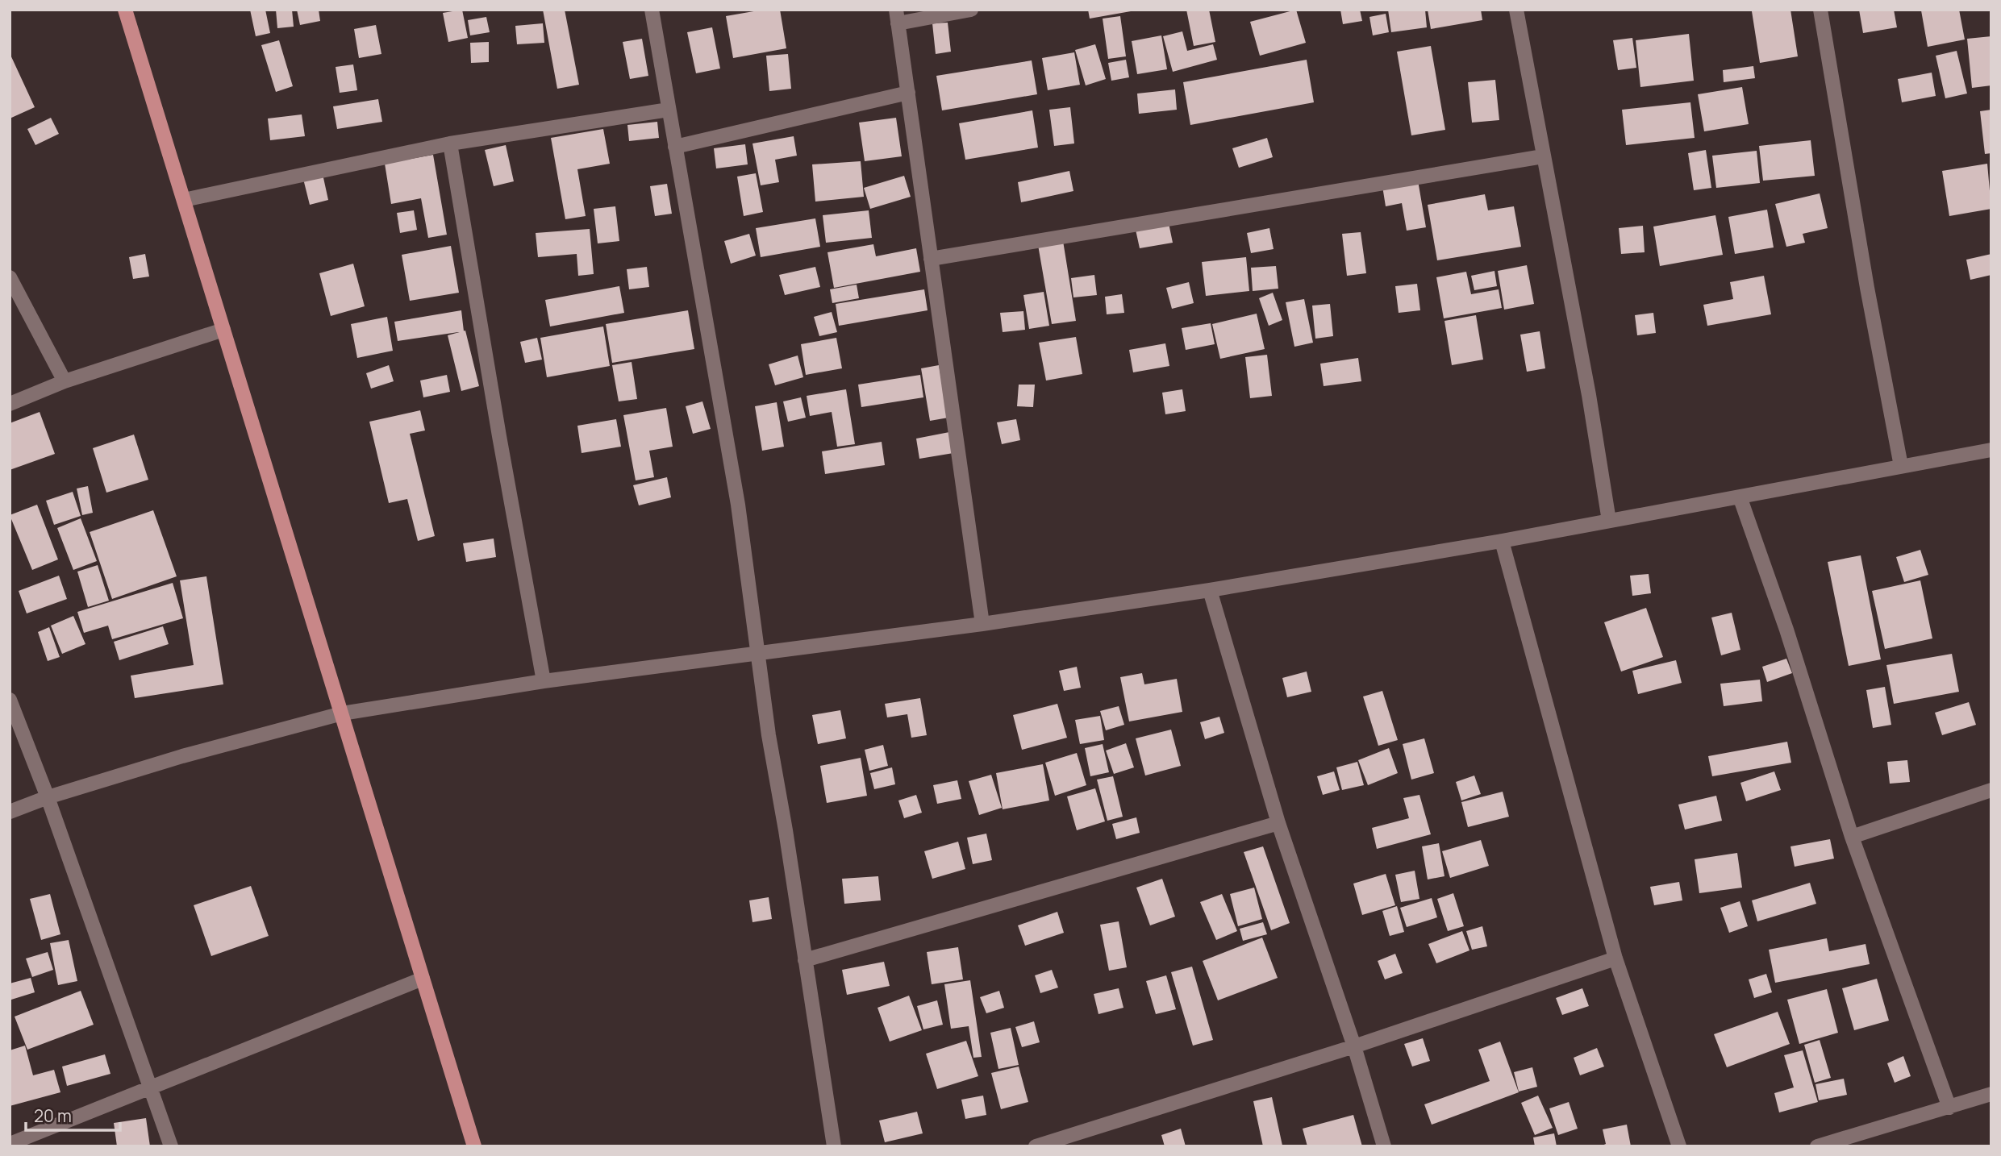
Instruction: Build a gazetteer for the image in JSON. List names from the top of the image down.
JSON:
{
  "scale_bar": "20 m"
}
